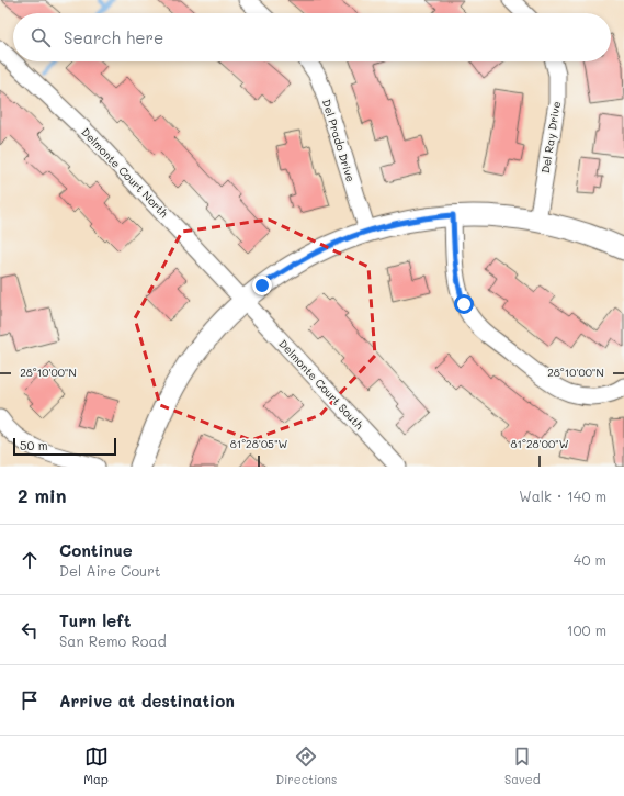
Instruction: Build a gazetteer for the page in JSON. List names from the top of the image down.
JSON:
{
  "streets": {
    "street": [
      "Del Ray Drive",
      "Del Prado Drive",
      "Delmonte Court North",
      "Delmonte Court South"
    ]
  },
  "crossings": [
    ["Delmonte Court North", "Delmonte Court South"]
  ],
  "scale_bar": "50 m",
  "page": {
    "search": "Search here",
    "scale": "50 m",
    "heading": ["2 min", "Walk · 140 m"],
    "list": [
      ["Continue", "Del Aire Court", "40 m"],
      ["Turn left", "San Remo Road", "100 m"],
      "Arrive at destination"
    ],
    "nav": ["Map", "Directions", "Saved"]
  },
  "coordinates": ["28°10'00\"N", "81°28'05\"W", "81°28'00\"W"]
}
